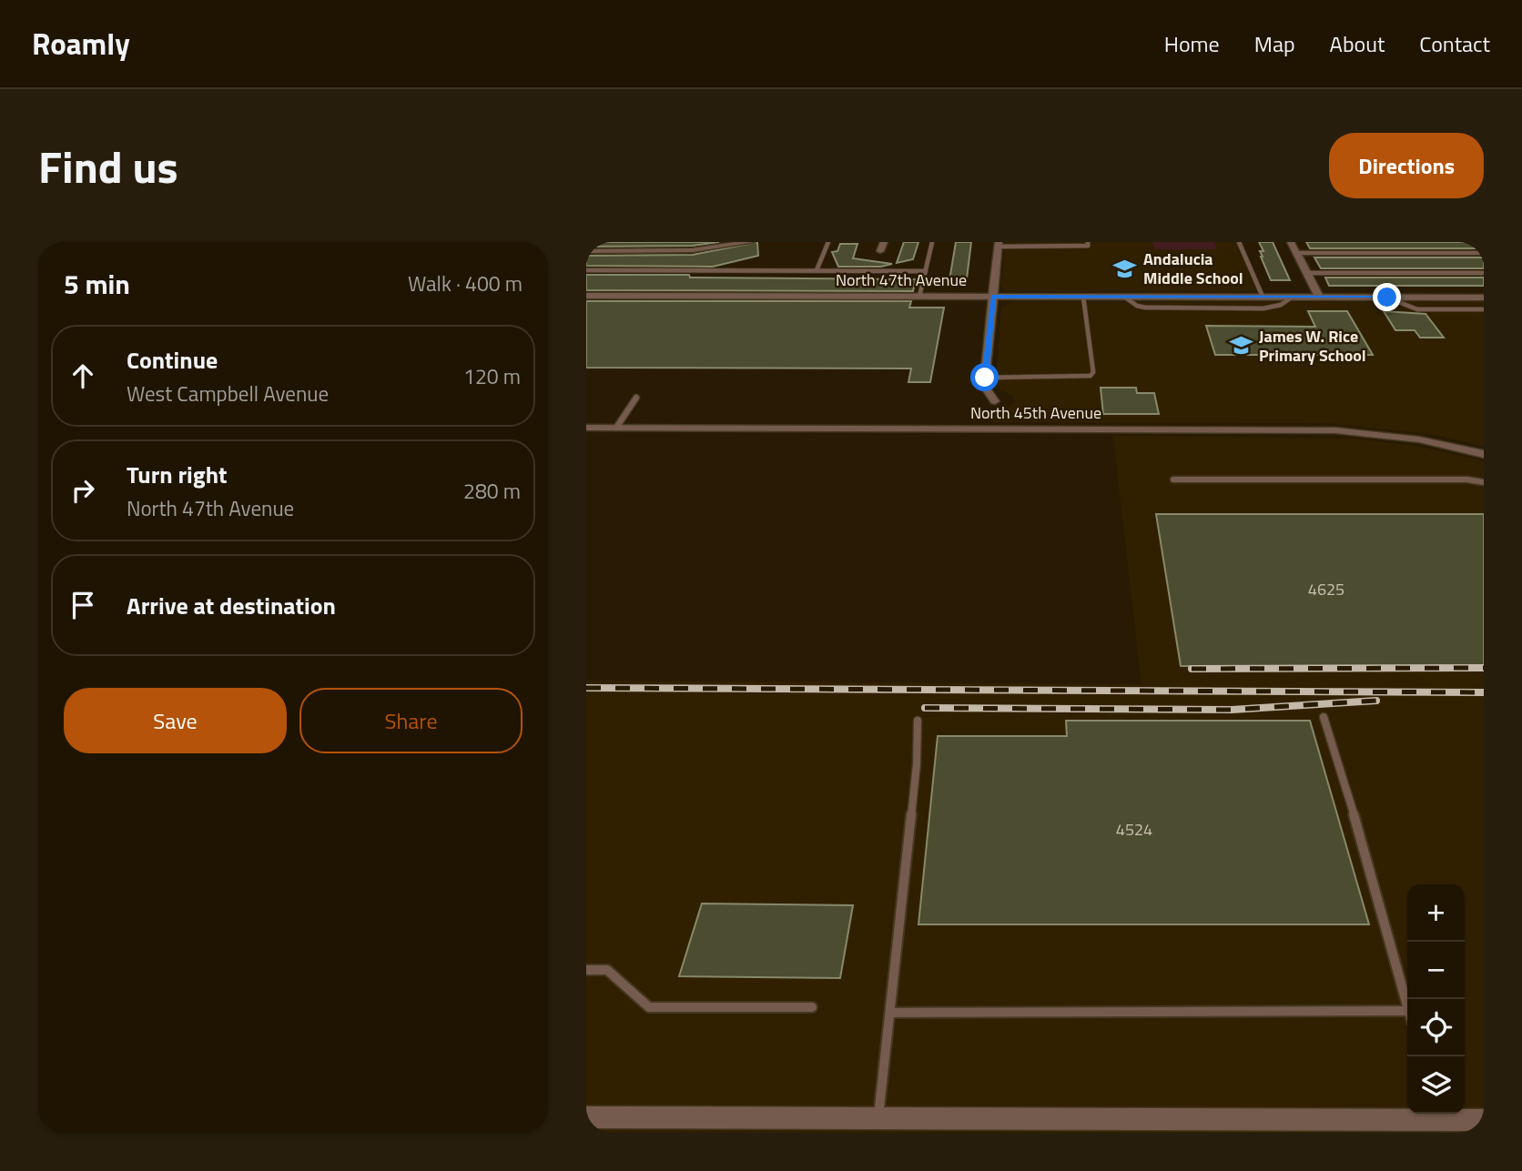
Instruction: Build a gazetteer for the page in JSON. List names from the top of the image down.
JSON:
{
  "streets": {
    "street": ["North 47th Avenue", "North 45th Avenue"]
  },
  "places": {
    "school or university": ["Andalucia Middle School", "James W. Rice Primary School"]
  },
  "house_numbers": ["4625", "4524"],
  "page": {
    "header": "Roamly",
    "nav": [
      "Home",
      "Map",
      "About",
      "Contact"
    ],
    "title": "Find us",
    "buttons": [
      "Directions",
      ["Save", "Share"]
    ],
    "heading": ["5 min", "Walk · 400 m"],
    "list": [
      ["Continue", "West Campbell Avenue", "120 m"],
      ["Turn right", "North 47th Avenue", "280 m"],
      "Arrive at destination"
    ],
    "map_buttons": ["+", "−"]
  }
}
